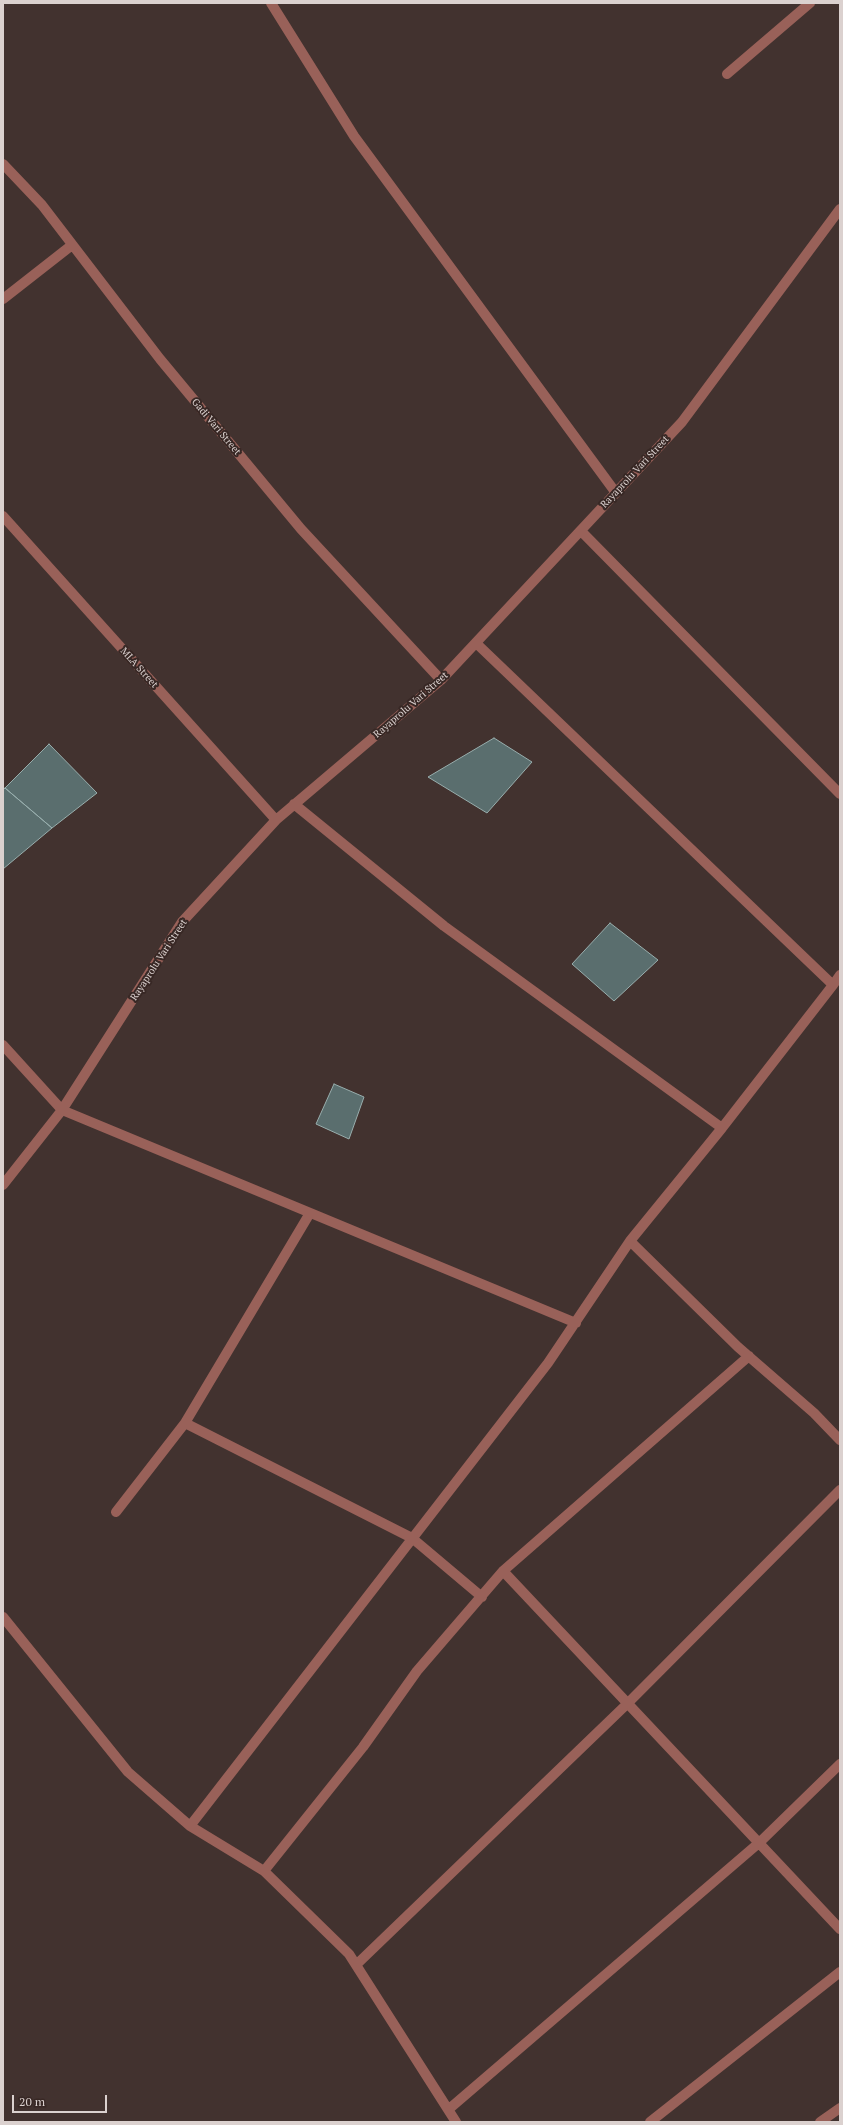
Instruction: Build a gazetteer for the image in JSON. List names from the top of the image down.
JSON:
{
  "streets": {
    "street": ["Gadi Vari Street", "Rayaprolu Vari Street", "MLA Street"]
  },
  "crossings": [
    ["Gadi Vari Street", "Rayaprolu Vari Street"],
    ["Rayaprolu Vari Street", "MLA Street"]
  ],
  "scale_bar": "20 m"
}
